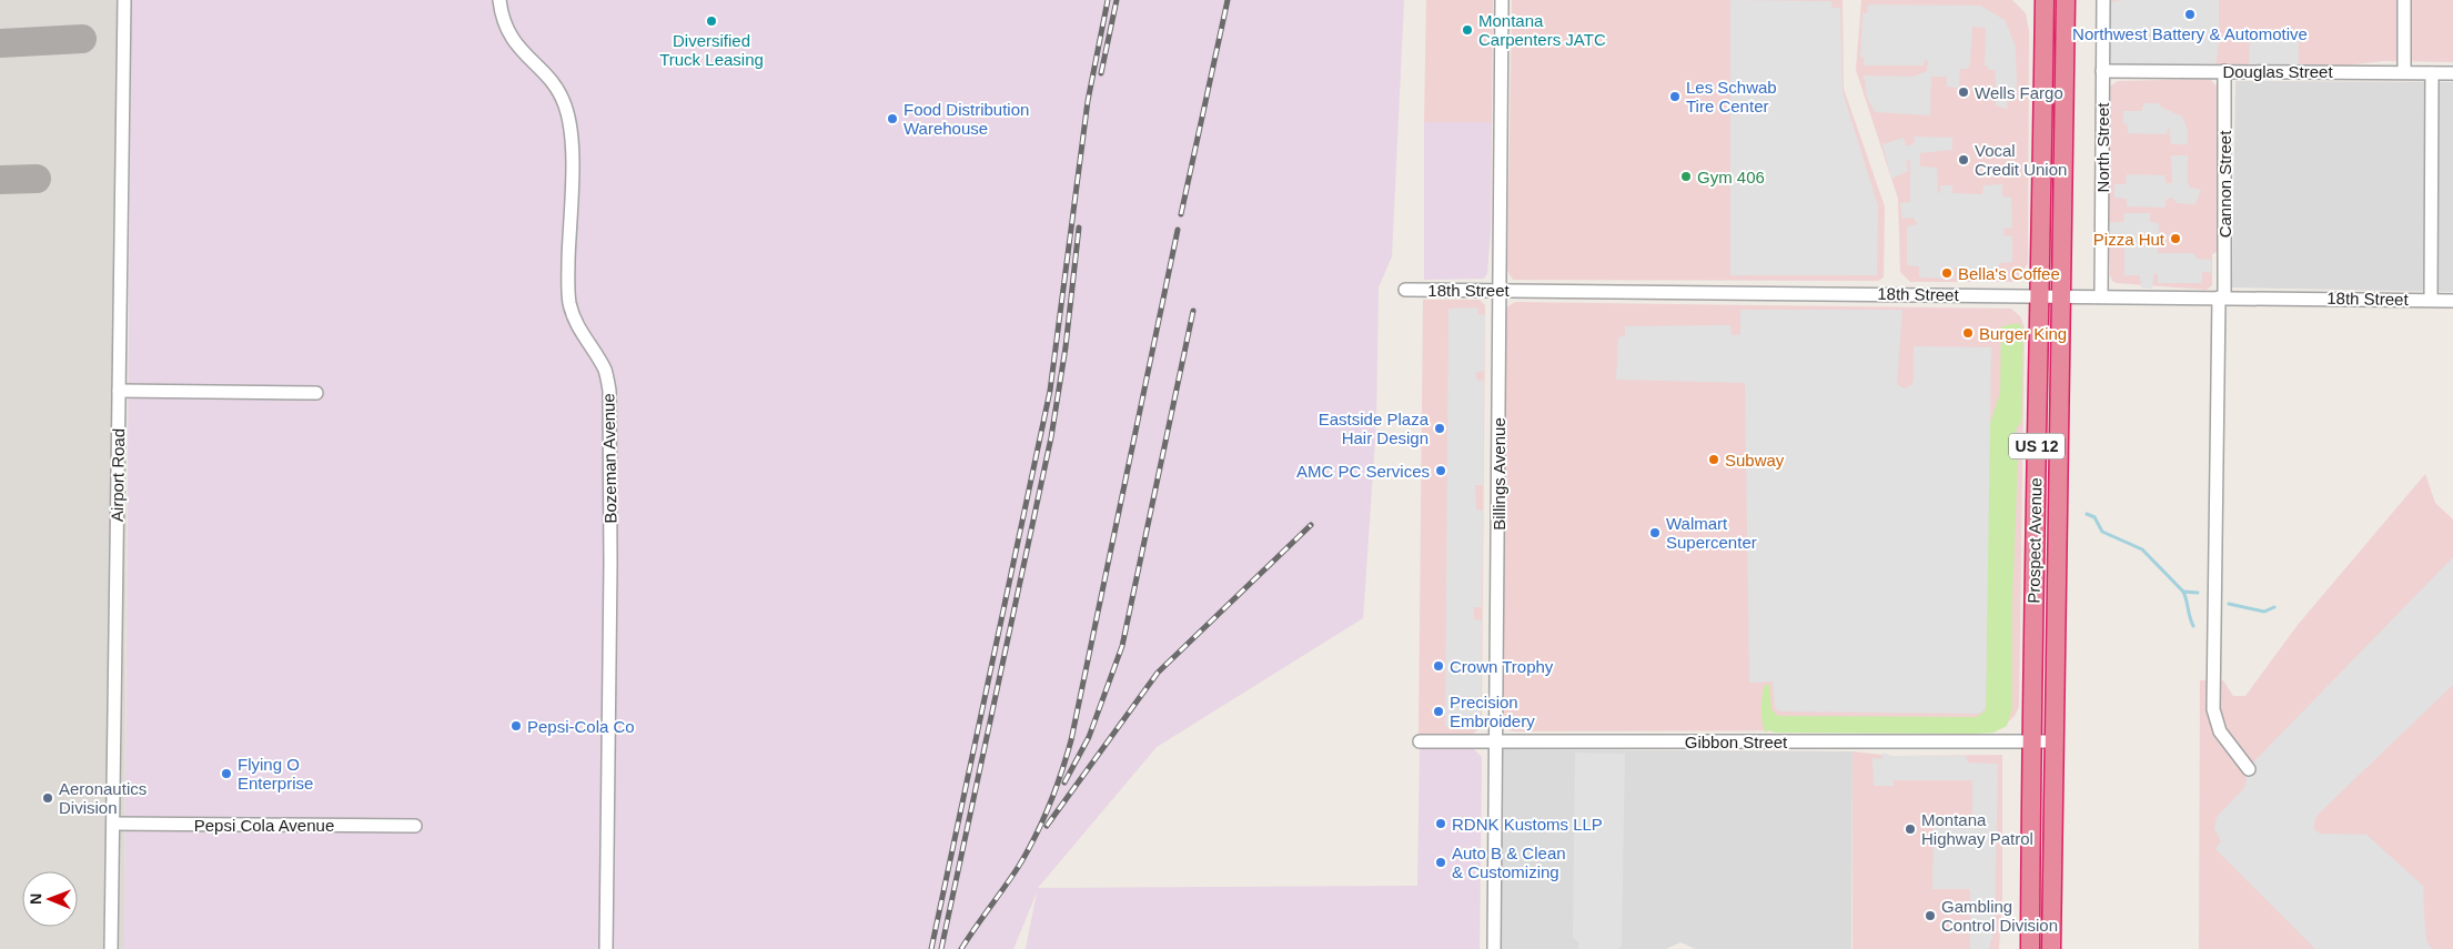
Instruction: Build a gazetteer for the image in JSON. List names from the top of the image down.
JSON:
{
  "streets": {
    "highway": ["US 12", "Prospect Avenue"],
    "street": [
      "Douglas Street",
      "North Street",
      "Cannon Street",
      "18th Street",
      "Bozeman Avenue",
      "Billings Avenue",
      "Airport Road",
      "Gibbon Street",
      "Pepsi Cola Avenue"
    ]
  },
  "crossings": [
    ["Douglas Street", "North Street"],
    ["Douglas Street", "Cannon Street"],
    ["Douglas Street", "18th Street"],
    ["North Street", "18th Street"],
    ["Cannon Street", "18th Street"],
    ["18th Street", "Billings Avenue"],
    ["18th Street", "Prospect Avenue"],
    ["Billings Avenue", "Gibbon Street"],
    ["Airport Road", "Pepsi Cola Avenue"],
    ["Prospect Avenue", "Gibbon Street"]
  ],
  "places": [
    "Northwest Battery & Automotive",
    "Diversified Truck Leasing",
    "Montana Carpenters JATC",
    "Wells Fargo",
    "Les Schwab Tire Center",
    "Food Distribution Warehouse",
    "Vocal Credit Union",
    "Gym 406",
    "Pizza Hut",
    "Bella's Coffee",
    "Burger King",
    "Eastside Plaza Hair Design",
    "Subway",
    "AMC PC Services",
    "Walmart Supercenter",
    "Crown Trophy",
    "Precision Embroidery",
    "Pepsi-Cola Co",
    "Flying O Enterprise",
    "Aeronautics Division",
    "RDNK Kustoms LLP",
    "Montana Highway Patrol",
    "Auto B & Clean & Customizing",
    "Gambling Control Division"
  ],
  "north": "left"
}
